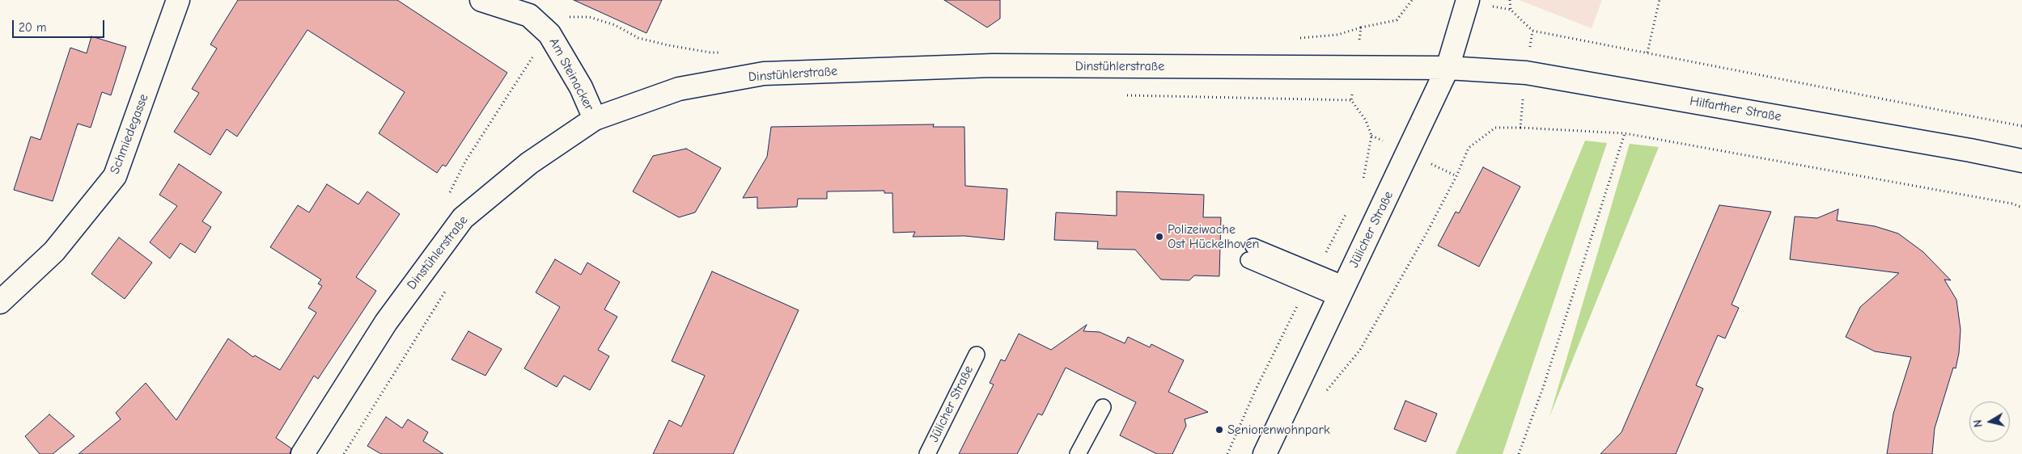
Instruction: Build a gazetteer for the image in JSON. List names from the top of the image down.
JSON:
{
  "streets": {
    "main road": [
      "Dinstühlerstraße",
      "Am Steinacker",
      "Hilfarther Straße",
      "Schmiedegasse",
      "Jülicher Straße"
    ]
  },
  "crossings": [
    ["Dinstühlerstraße", "Am Steinacker"],
    ["Dinstühlerstraße", "Hilfarther Straße"],
    ["Dinstühlerstraße", "Jülicher Straße"],
    ["Hilfarther Straße", "Jülicher Straße"]
  ],
  "places": ["Polizeiwache Ost Hückelhoven", "Seniorenwohnpark"],
  "scale_bar": "20 m",
  "north": "left"
}
